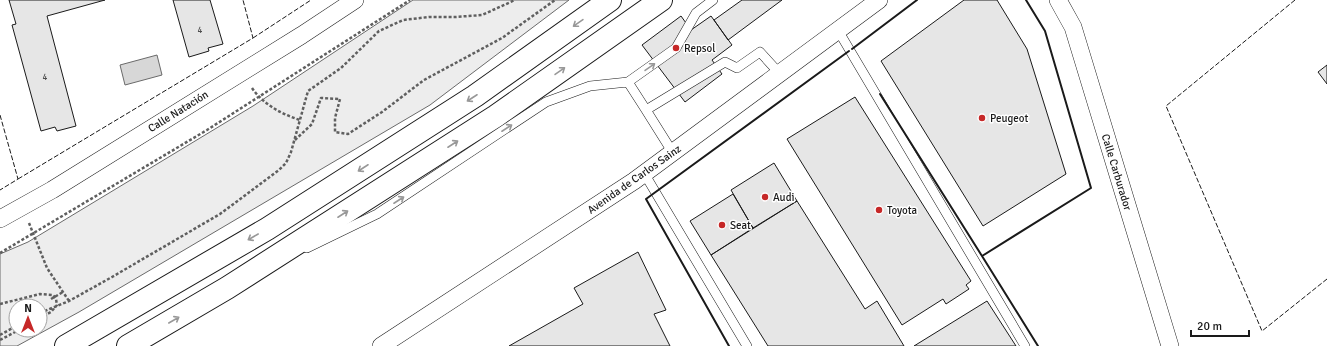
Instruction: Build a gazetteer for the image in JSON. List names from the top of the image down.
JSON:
{
  "streets": {
    "street": ["Calle Natación", "Calle Carburador", "Avenida de Carlos Sainz"]
  },
  "places": [
    "Repsol",
    "Peugeot",
    "Audi",
    "Toyota",
    "Seat"
  ],
  "house_numbers": ["4", "4"],
  "scale_bar": "20 m",
  "north": "top"
}
